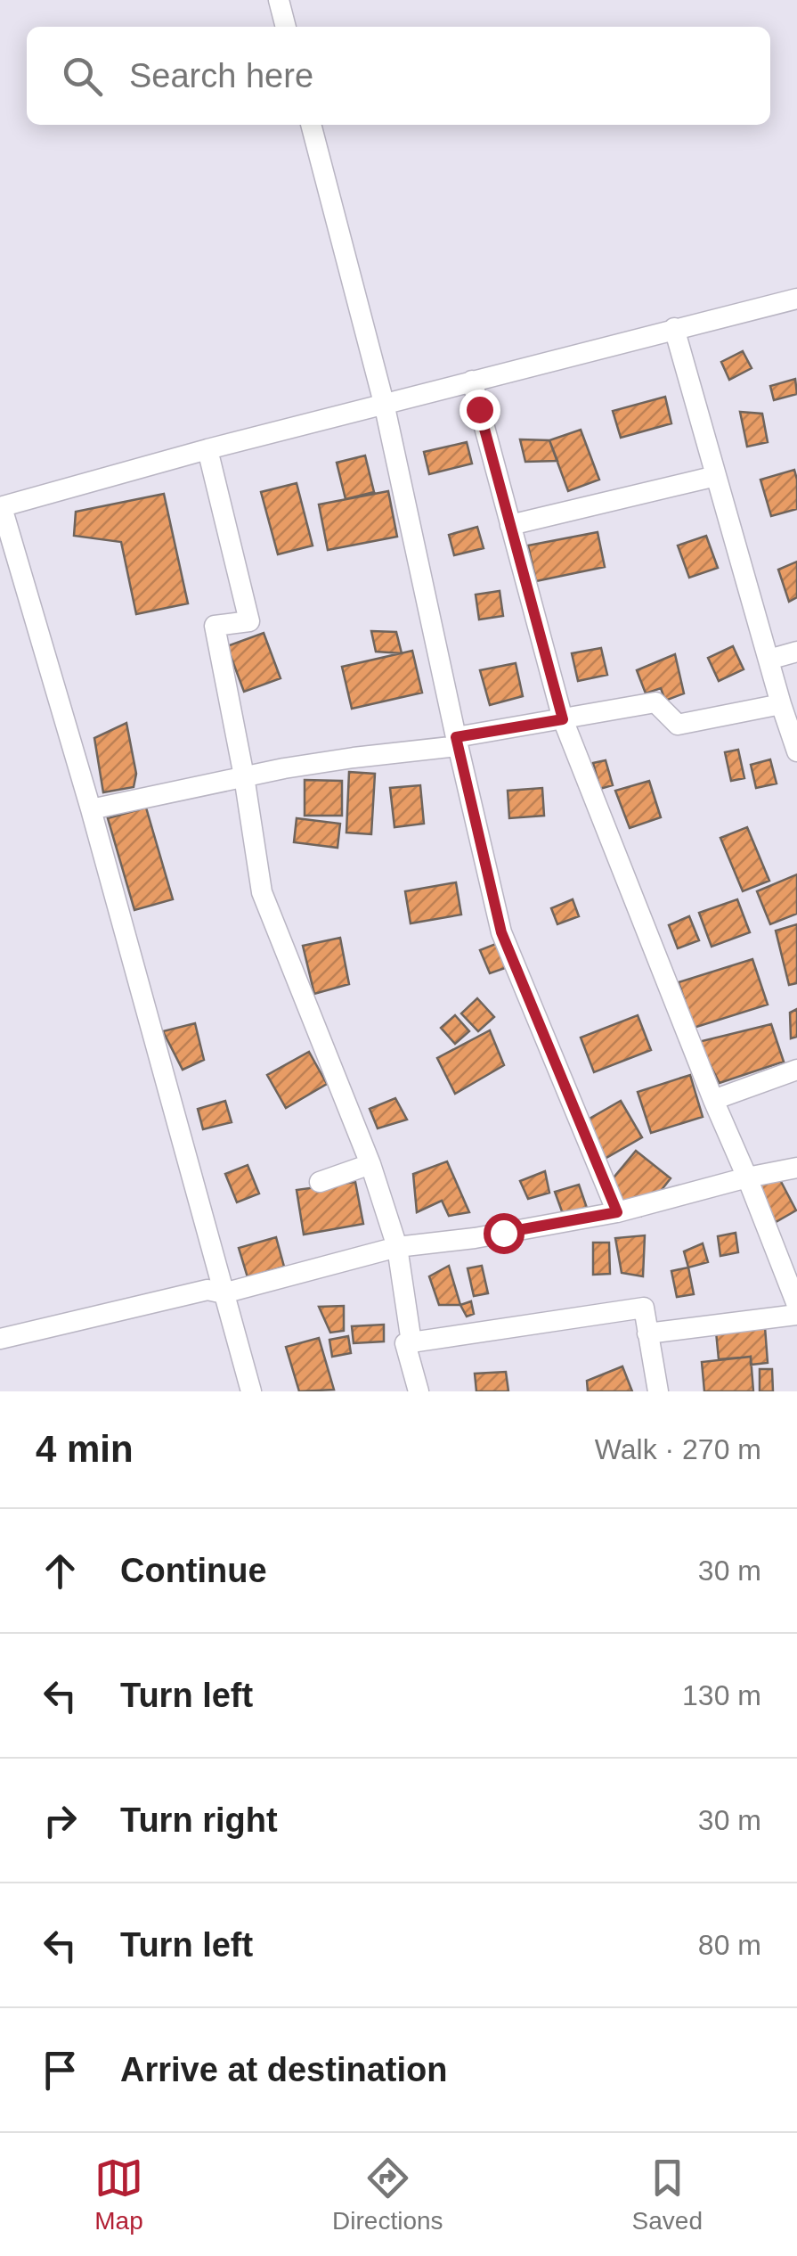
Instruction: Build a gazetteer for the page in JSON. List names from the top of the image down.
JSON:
{
  "page": {
    "search": "Search here",
    "heading": ["4 min", "Walk · 270 m"],
    "list": [
      ["Continue", "30 m"],
      ["Turn left", "130 m"],
      ["Turn right", "30 m"],
      ["Turn left", "80 m"],
      "Arrive at destination"
    ],
    "nav": ["Map", "Directions", "Saved"]
  }
}
